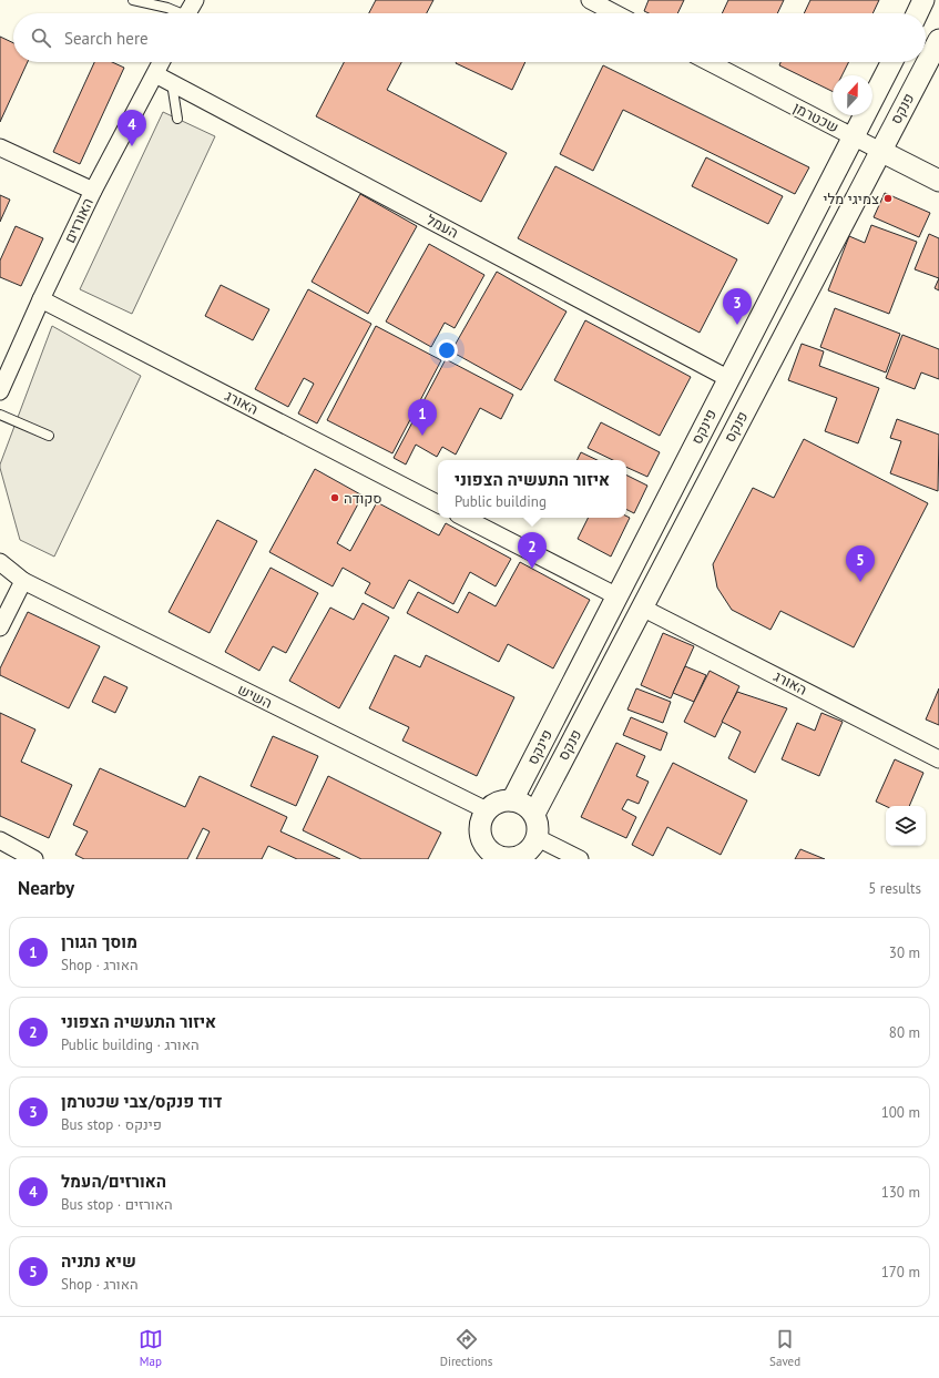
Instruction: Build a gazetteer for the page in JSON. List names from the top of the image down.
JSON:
{
  "streets": {
    "street": [
      "פנקס",
      "שכטרמן",
      "האורזים",
      "העמל",
      "האורג",
      "פינקס",
      "השיש"
    ]
  },
  "crossings": [
    ["פנקס", "שכטרמן"],
    ["פנקס", "האורג"],
    ["פנקס", "פינקס"],
    ["פנקס", "השיש"],
    ["שכטרמן", "פינקס"],
    ["האורזים", "העמל"],
    ["האורזים", "האורג"],
    ["העמל", "פינקס"],
    ["פינקס", "השיש"]
  ],
  "places": ["צמיגי מלי", "סקודה"],
  "north": "top",
  "page": {
    "search": "Search here",
    "pins": [
      "4",
      "3",
      "1",
      "2",
      "5"
    ],
    "popup": ["איזור התעשיה הצפוני", "Public building"],
    "heading": ["Nearby", "5 results"],
    "list": [
      {
        "mark": "1",
        "name": "מוסך הגורן",
        "note": "Shop · האורג",
        "value": "30 m"
      },
      {
        "mark": "2",
        "name": "איזור התעשיה הצפוני",
        "note": "Public building · האורג",
        "value": "80 m"
      },
      {
        "mark": "3",
        "name": "דוד פנקס/צבי שכטרמן",
        "note": "Bus stop · פינקס",
        "value": "100 m"
      },
      {
        "mark": "4",
        "name": "האורזים/העמל",
        "note": "Bus stop · האורזים",
        "value": "130 m"
      },
      {
        "mark": "5",
        "name": "שיא נתניה",
        "note": "Shop · האורג",
        "value": "170 m"
      }
    ],
    "nav": ["Map", "Directions", "Saved"]
  }
}
